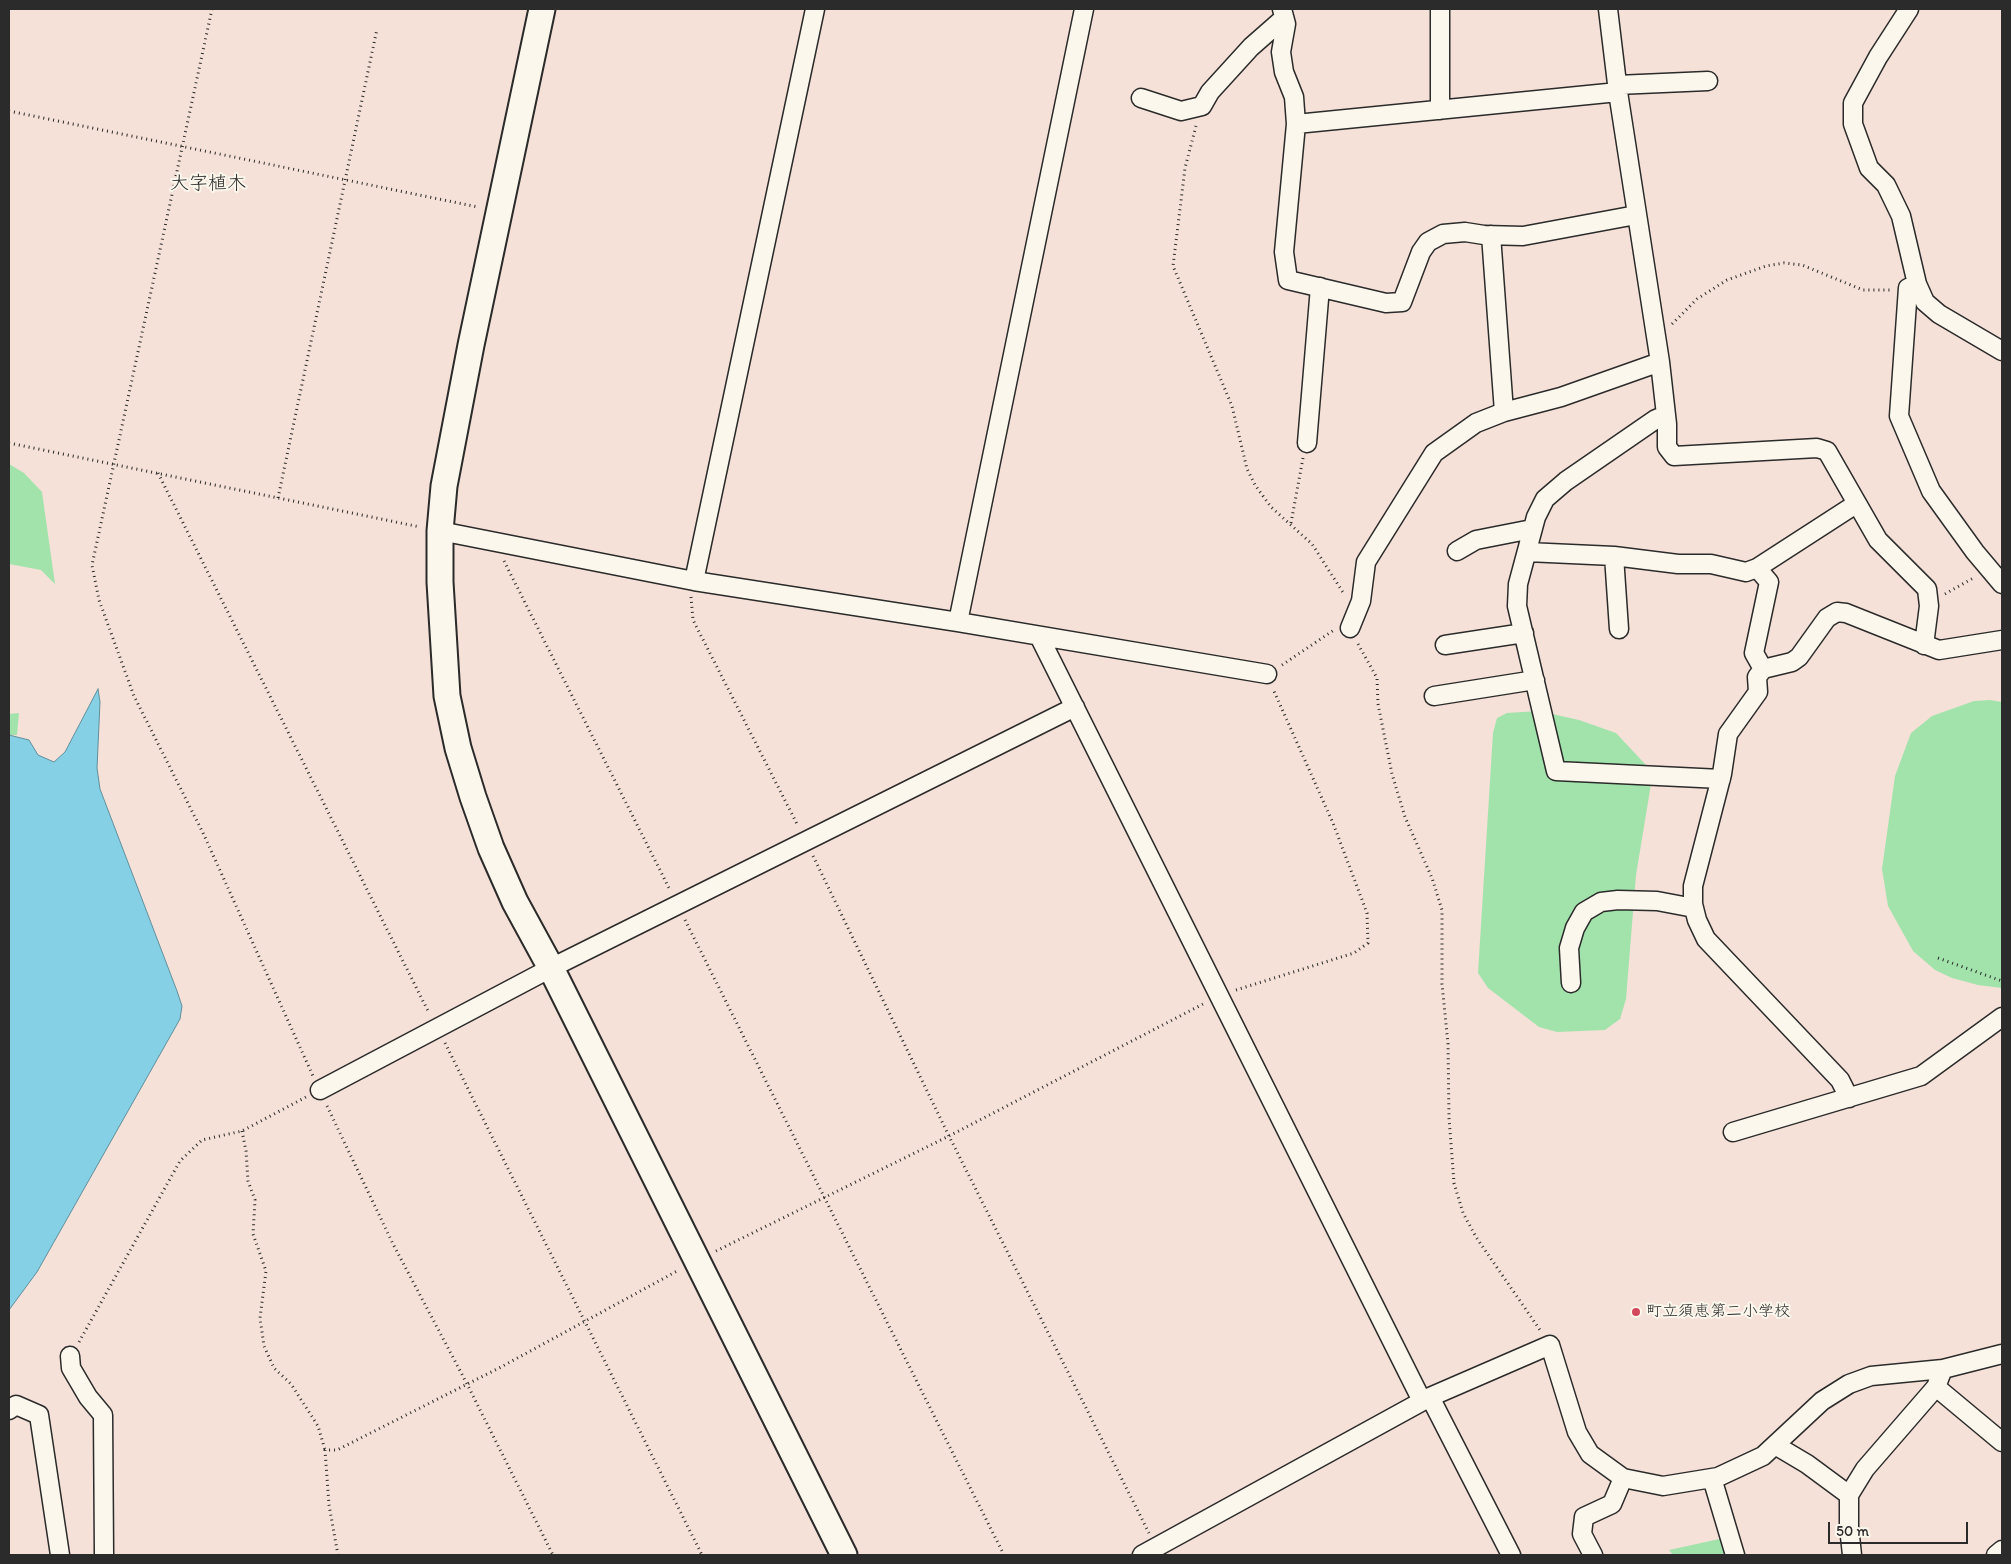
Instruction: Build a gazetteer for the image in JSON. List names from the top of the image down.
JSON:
{
  "districts": ["大字植木"],
  "places": ["町立須恵第二小学校"],
  "scale_bar": "50 m"
}
